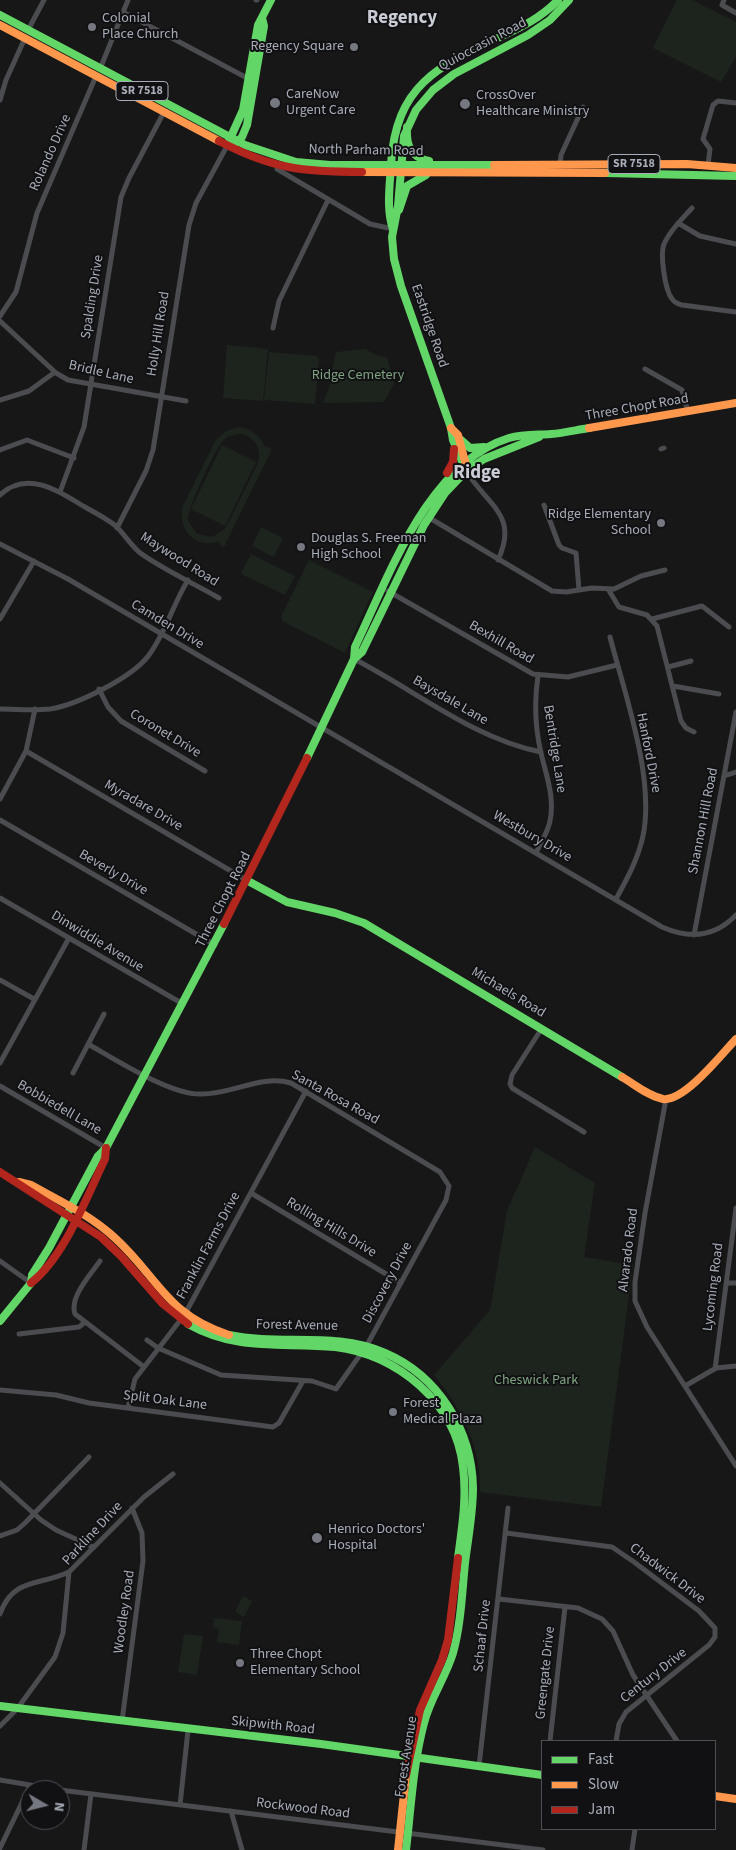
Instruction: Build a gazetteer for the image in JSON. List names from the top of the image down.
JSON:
{
  "streets": {
    "main road": [
      "Quioccasin Road",
      "SR 7518",
      "North Parham Road",
      "Eastridge Road",
      "Holly Hill Road",
      "Three Chopt Road",
      "Michaels Road",
      "Forest Avenue",
      "Skipwith Road"
    ],
    "street": [
      "Rolando Drive",
      "Spalding Drive",
      "Bridle Lane",
      "Maywood Road",
      "Camden Drive",
      "Bexhill Road",
      "Baysdale Lane",
      "Coronet Drive",
      "Bentridge Lane",
      "Hanford Drive",
      "Myradare Drive",
      "Shannon Hill Road",
      "Westbury Drive",
      "Beverly Drive",
      "Dinwiddie Avenue",
      "Santa Rosa Road",
      "Bobbiedell Lane",
      "Rolling Hills Drive",
      "Franklin Farms Drive",
      "Alvarado Road",
      "Discovery Drive",
      "Lycoming Road",
      "Split Oak Lane",
      "Parkline Drive",
      "Chadwick Drive",
      "Woodley Road",
      "Schaaf Drive",
      "Greengate Drive",
      "Century Drive",
      "Rockwood Road"
    ]
  },
  "crossings": [
    ["Quioccasin Road", "North Parham Road"],
    ["Quioccasin Road", "Eastridge Road"],
    ["North Parham Road", "Rolando Drive"],
    ["North Parham Road", "Spalding Drive"],
    ["North Parham Road", "Eastridge Road"],
    ["North Parham Road", "Holly Hill Road"],
    ["Spalding Drive", "Bridle Lane"],
    ["Spalding Drive", "Maywood Road"],
    ["Eastridge Road", "Three Chopt Road"],
    ["Holly Hill Road", "Bridle Lane"],
    ["Holly Hill Road", "Maywood Road"],
    ["Three Chopt Road", "Camden Drive"],
    ["Three Chopt Road", "Bexhill Road"],
    ["Three Chopt Road", "Baysdale Lane"],
    ["Three Chopt Road", "Myradare Drive"],
    ["Three Chopt Road", "Westbury Drive"],
    ["Three Chopt Road", "Beverly Drive"],
    ["Three Chopt Road", "Dinwiddie Avenue"],
    ["Three Chopt Road", "Michaels Road"],
    ["Three Chopt Road", "Santa Rosa Road"],
    ["Three Chopt Road", "Bobbiedell Lane"],
    ["Three Chopt Road", "Forest Avenue"],
    ["Camden Drive", "Westbury Drive"],
    ["Bexhill Road", "Bentridge Lane"],
    ["Bexhill Road", "Hanford Drive"],
    ["Baysdale Lane", "Bentridge Lane"],
    ["Bentridge Lane", "Westbury Drive"],
    ["Hanford Drive", "Westbury Drive"],
    ["Myradare Drive", "Michaels Road"],
    ["Shannon Hill Road", "Westbury Drive"],
    ["Michaels Road", "Alvarado Road"],
    ["Santa Rosa Road", "Franklin Farms Drive"],
    ["Santa Rosa Road", "Discovery Drive"],
    ["Rolling Hills Drive", "Franklin Farms Drive"],
    ["Rolling Hills Drive", "Discovery Drive"],
    ["Franklin Farms Drive", "Forest Avenue"],
    ["Franklin Farms Drive", "Split Oak Lane"],
    ["Discovery Drive", "Forest Avenue"],
    ["Discovery Drive", "Split Oak Lane"],
    ["Forest Avenue", "Skipwith Road"],
    ["Forest Avenue", "Rockwood Road"],
    ["Parkline Drive", "Woodley Road"],
    ["Parkline Drive", "Skipwith Road"],
    ["Chadwick Drive", "Schaaf Drive"],
    ["Chadwick Drive", "Century Drive"],
    ["Woodley Road", "Skipwith Road"],
    ["Schaaf Drive", "Skipwith Road"]
  ],
  "districts": ["Regency", "Ridge"],
  "parks": ["Ridge Cemetery", "Cheswick Park"],
  "places": [
    "Colonial Place Church",
    "Regency Square",
    "CareNow Urgent Care",
    "CrossOver Healthcare Ministry",
    "Ridge Elementary School",
    "Douglas S. Freeman High School",
    "Forest Medical Plaza",
    "Henrico Doctors' Hospital",
    "Three Chopt Elementary School"
  ],
  "legend": ["Fast", "Slow", "Jam"],
  "north": "right"
}
